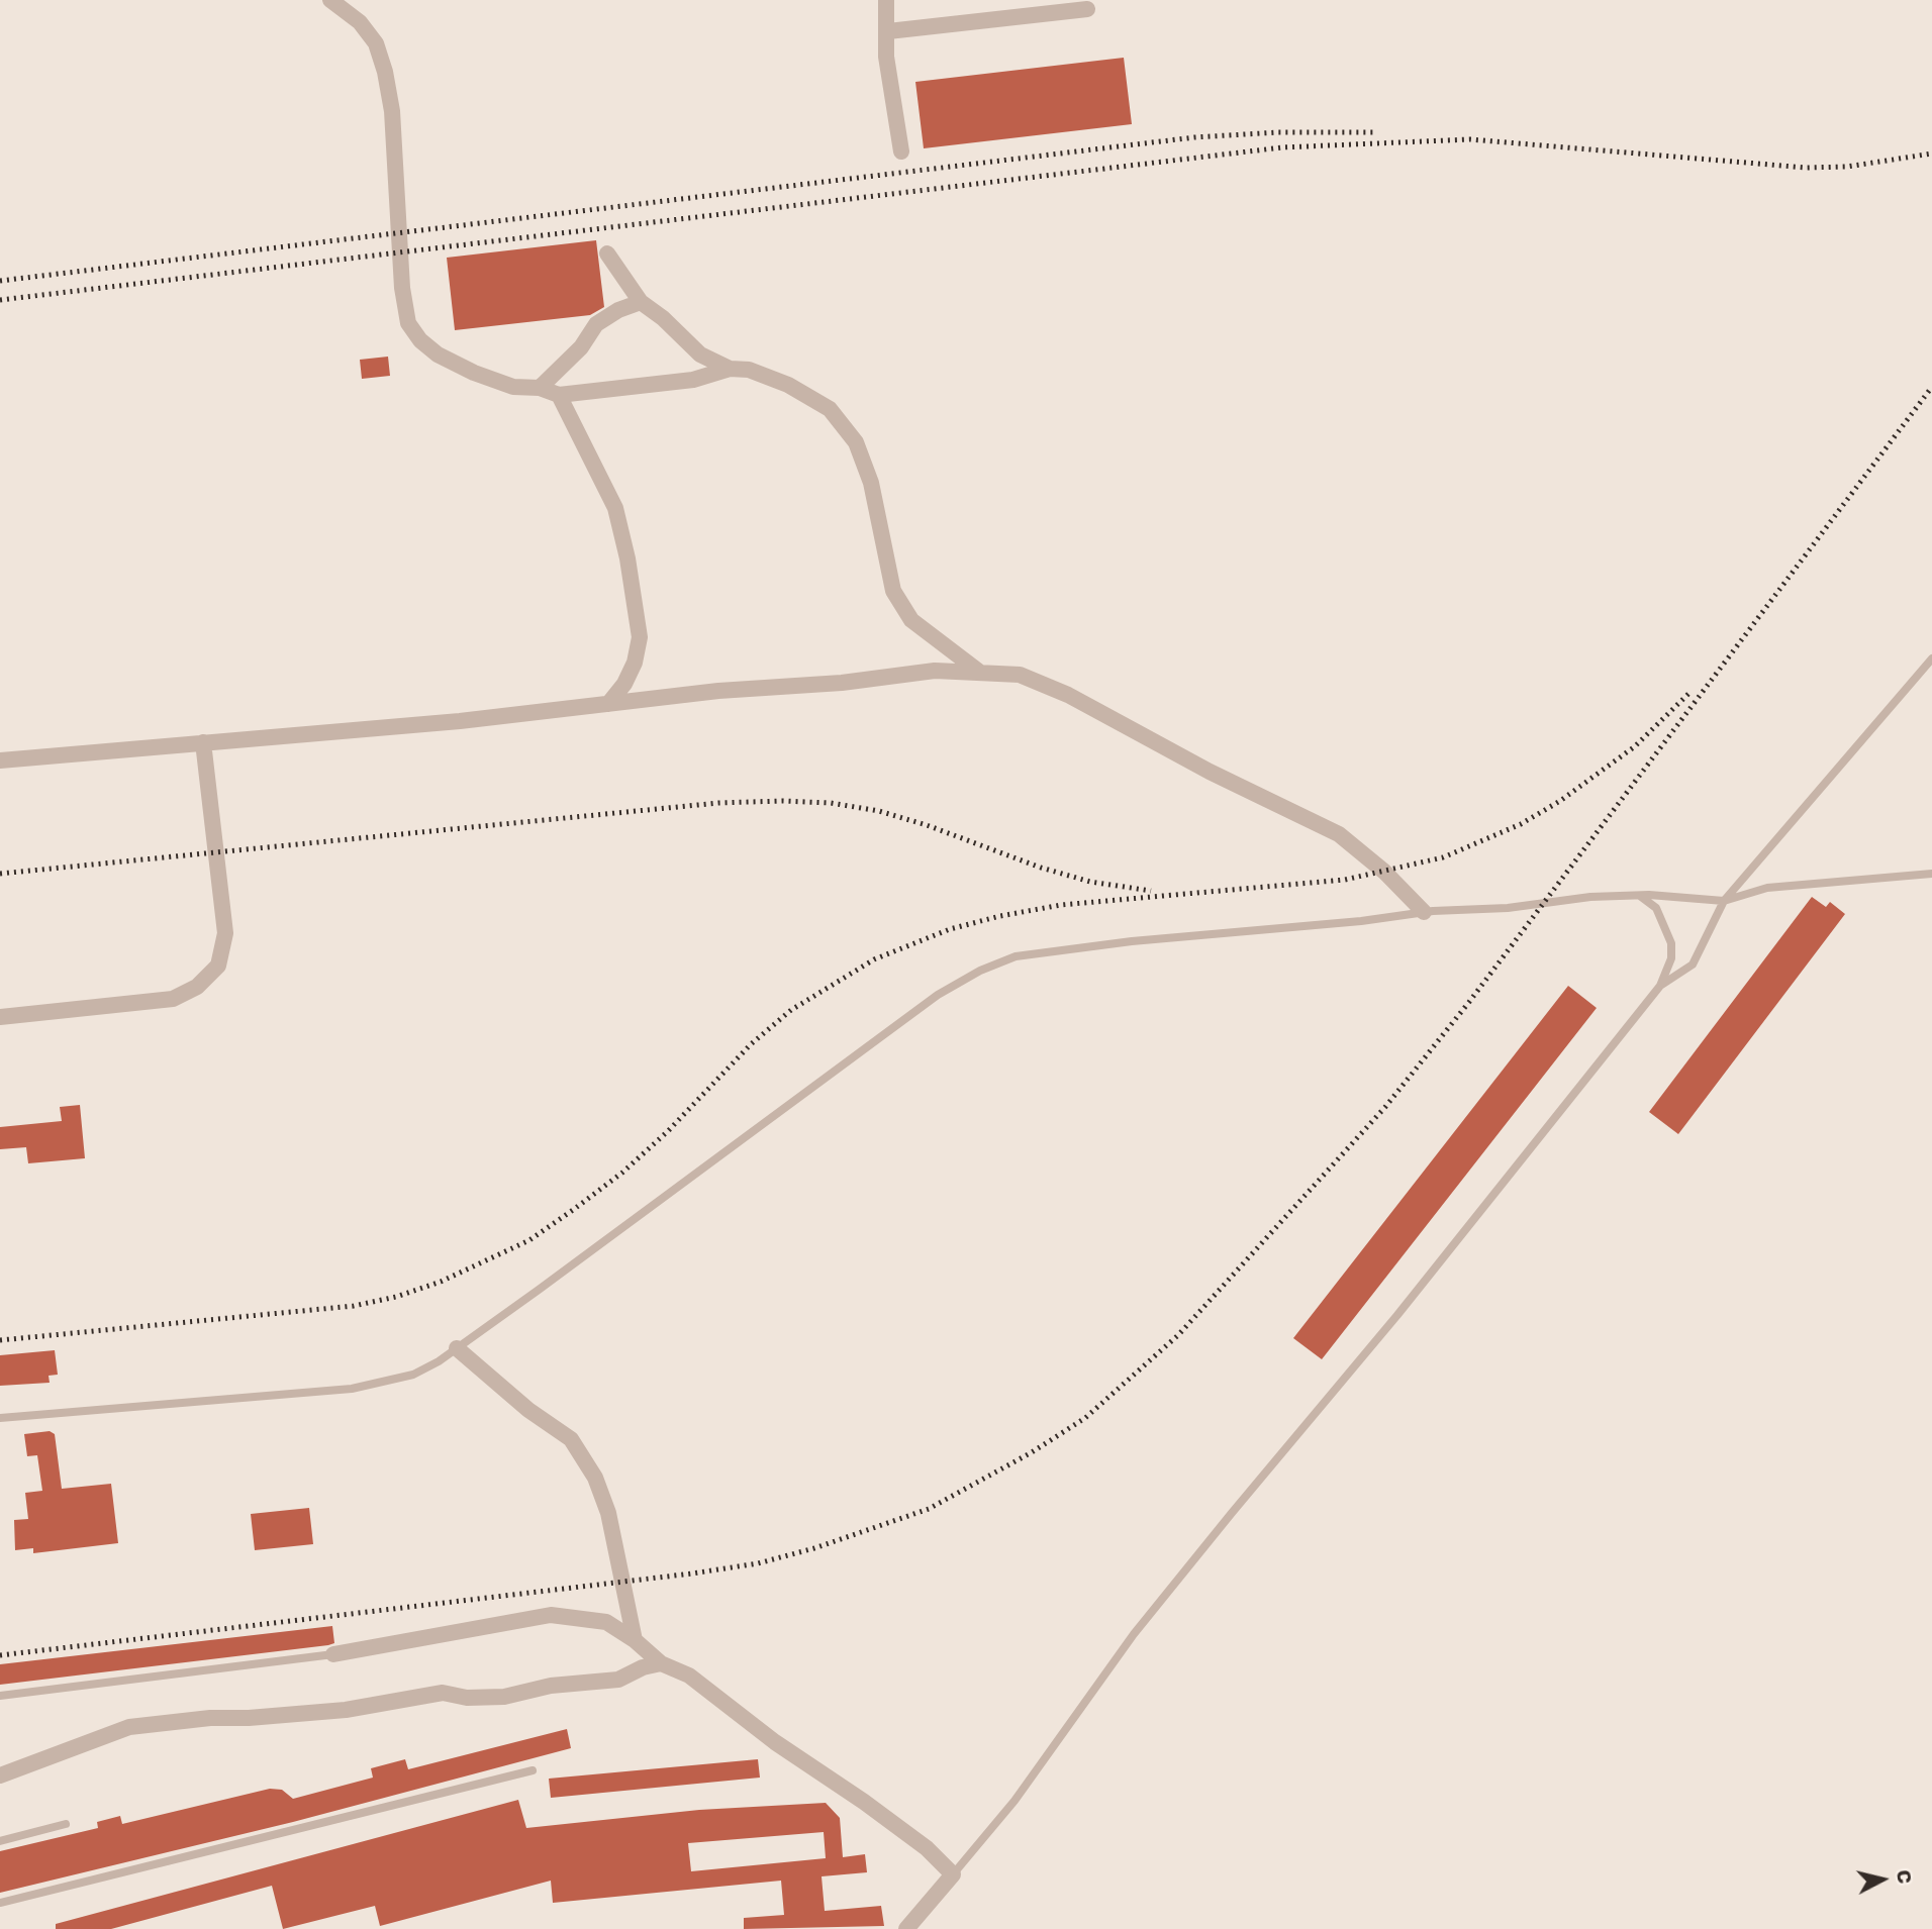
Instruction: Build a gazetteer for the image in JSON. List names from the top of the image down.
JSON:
{
  "north": "right"
}
